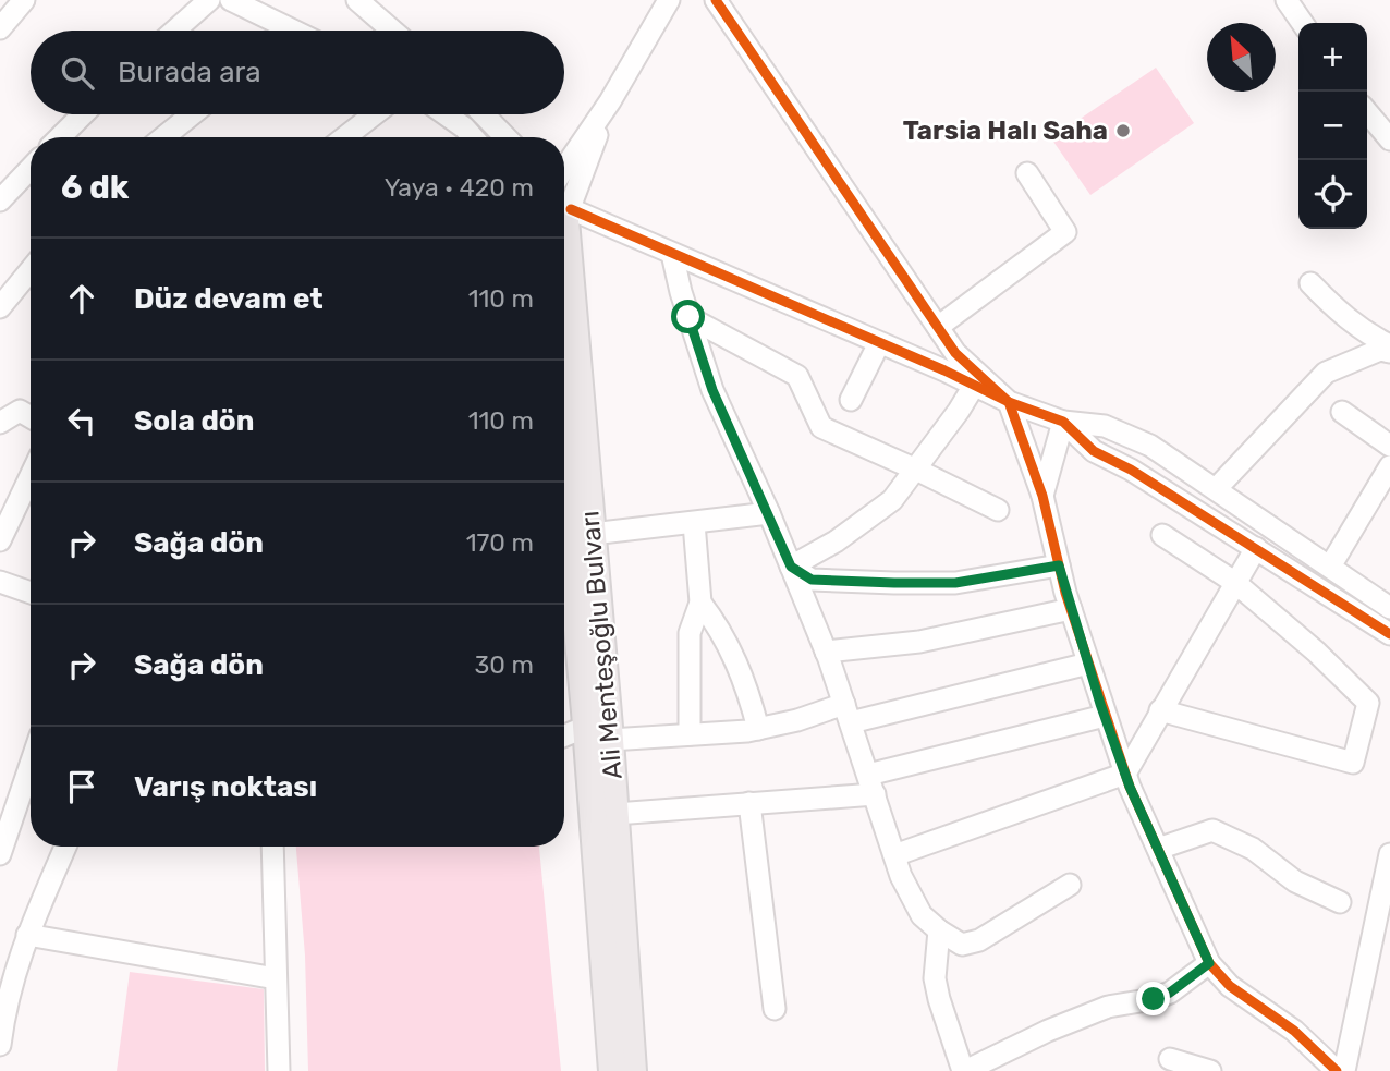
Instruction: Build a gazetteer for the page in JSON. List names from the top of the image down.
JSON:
{
  "streets": {
    "main road": ["Ali Menteşoğlu Bulvarı"]
  },
  "places": ["Tarsia Halı Saha"],
  "north": "top left",
  "page": {
    "map_buttons": ["+", "−"],
    "search": "Burada ara",
    "heading": ["6 dk", "Yaya · 420 m"],
    "list": [
      ["Düz devam et", "110 m"],
      ["Sola dön", "110 m"],
      ["Sağa dön", "170 m"],
      ["Sağa dön", "30 m"],
      "Varış noktası"
    ]
  }
}
